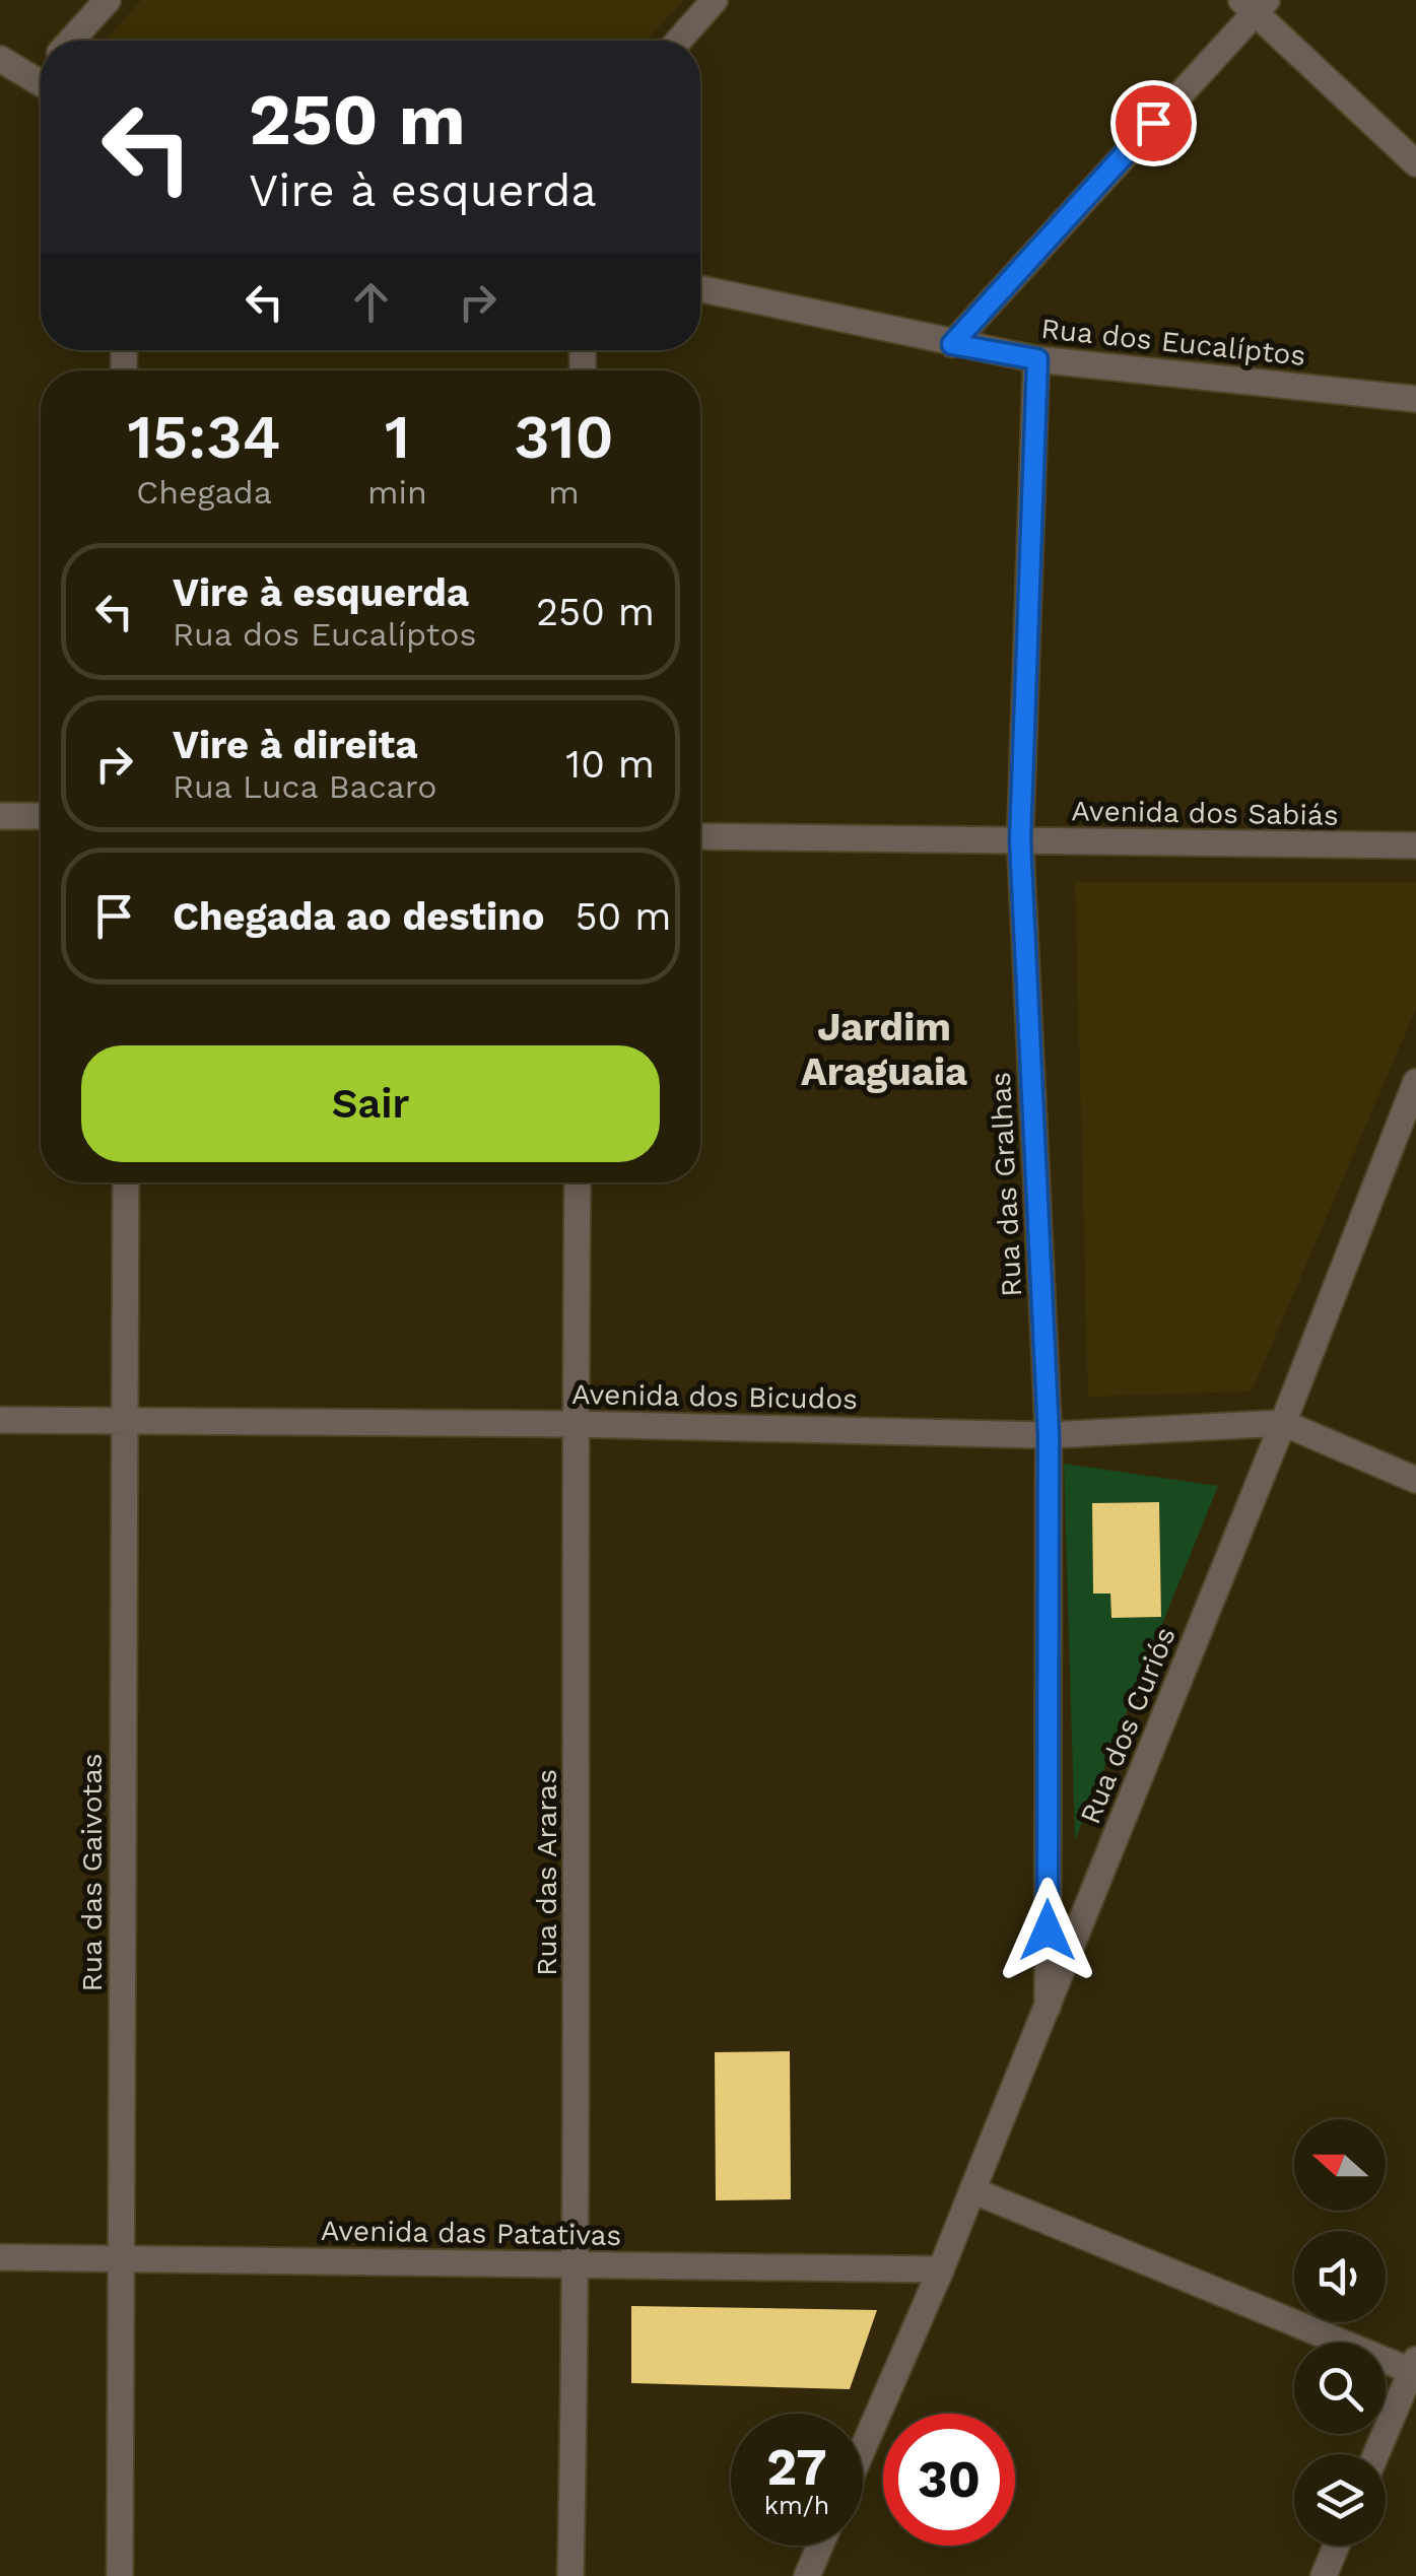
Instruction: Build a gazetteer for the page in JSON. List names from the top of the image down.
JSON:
{
  "streets": {
    "street": [
      "Rua dos Eucalíptos",
      "Avenida dos Sabiás",
      "Rua das Gralhas",
      "Avenida dos Bicudos",
      "Rua dos Curiós",
      "Rua das Gaivotas",
      "Rua das Araras",
      "Avenida das Patativas"
    ]
  },
  "crossings": [
    ["Rua dos Eucalíptos", "Rua das Gralhas"],
    ["Avenida dos Sabiás", "Rua das Gralhas"],
    ["Rua das Gralhas", "Avenida dos Bicudos"],
    ["Rua das Gralhas", "Rua dos Curiós"],
    ["Avenida dos Bicudos", "Rua dos Curiós"],
    ["Avenida dos Bicudos", "Rua das Gaivotas"],
    ["Avenida dos Bicudos", "Rua das Araras"],
    ["Rua dos Curiós", "Avenida das Patativas"],
    ["Rua das Gaivotas", "Avenida das Patativas"],
    ["Rua das Araras", "Avenida das Patativas"]
  ],
  "districts": ["Jardim Araguaia"],
  "north": "left",
  "page": {
    "turn": ["250 m", "Vire à esquerda"],
    "eta": [
      "15:34",
      "Chegada",
      "1",
      "min",
      "310",
      "m"
    ],
    "list": [
      {
        "name": "Vire à esquerda",
        "note": "Rua dos Eucalíptos",
        "value": "250 m"
      },
      {
        "name": "Vire à direita",
        "note": "Rua Luca Bacaro",
        "value": "10 m"
      },
      {
        "name": "Chegada ao destino",
        "value": "50 m"
      }
    ],
    "buttons": "Sair",
    "speed": "27 km/h",
    "limit": "30"
  }
}
